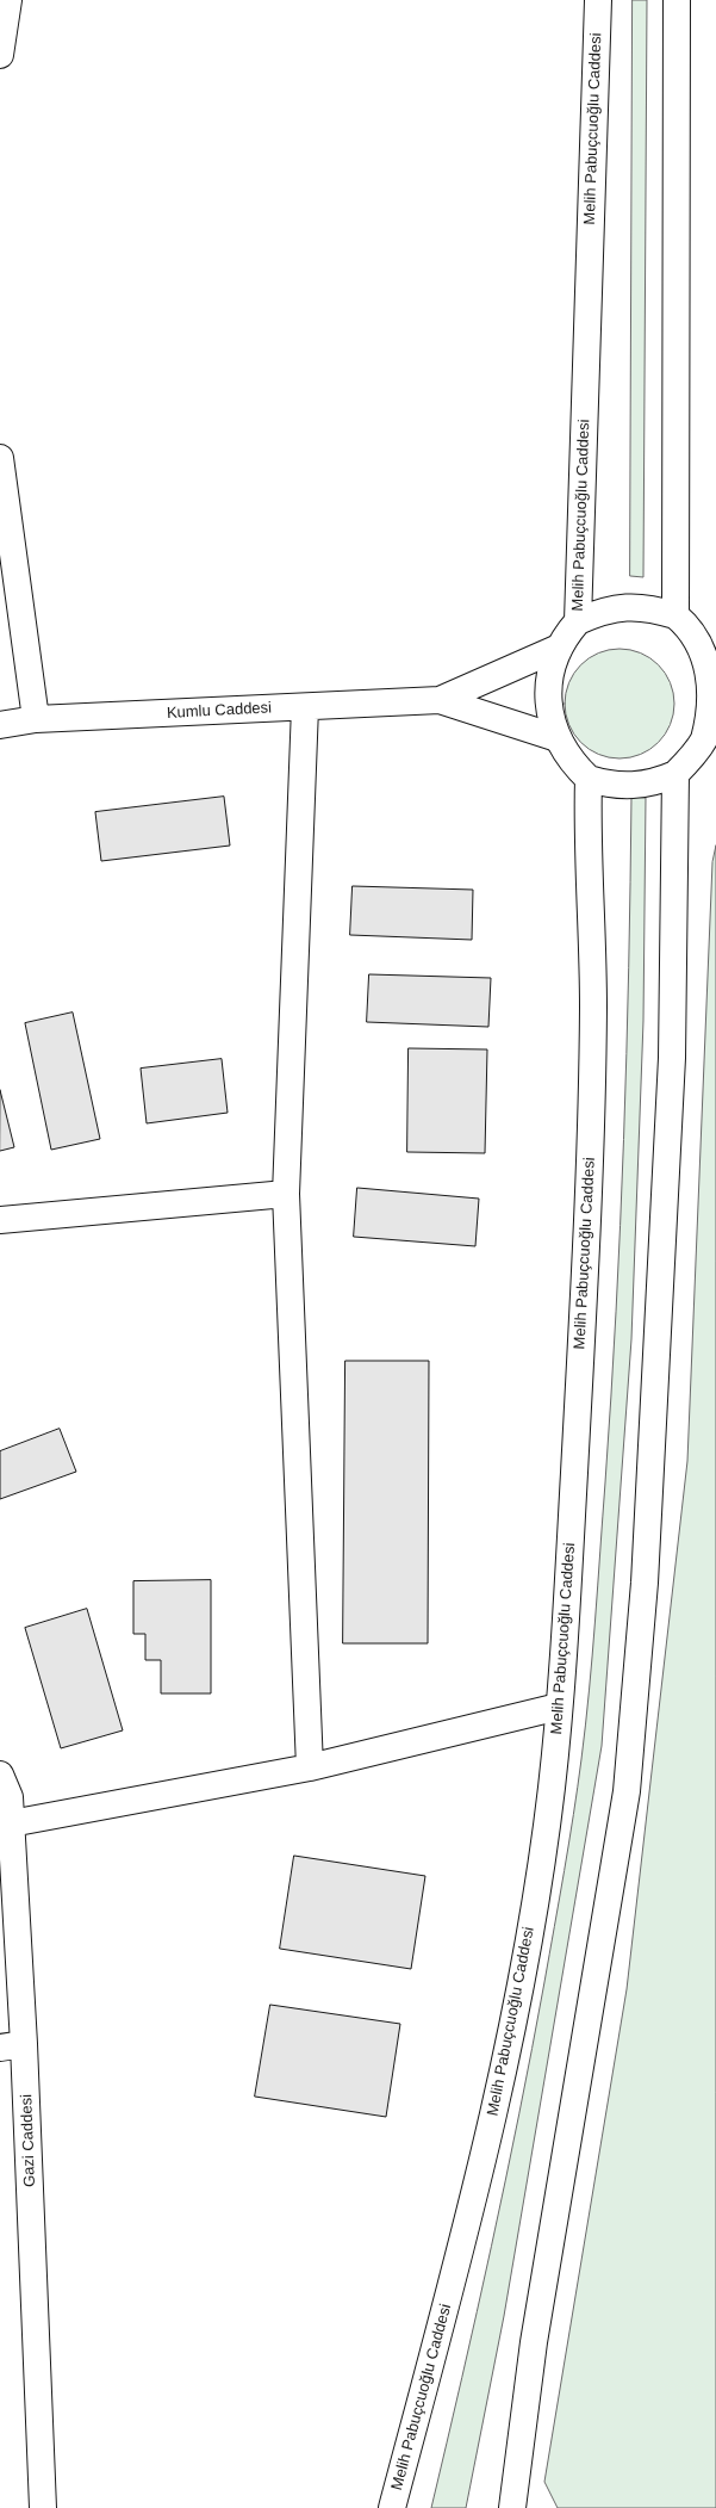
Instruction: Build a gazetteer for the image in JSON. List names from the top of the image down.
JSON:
{
  "streets": {
    "main road": ["Melih Pabuçcuoğlu Caddesi", "Kumlu Caddesi", "Gazi Caddesi"]
  }
}
